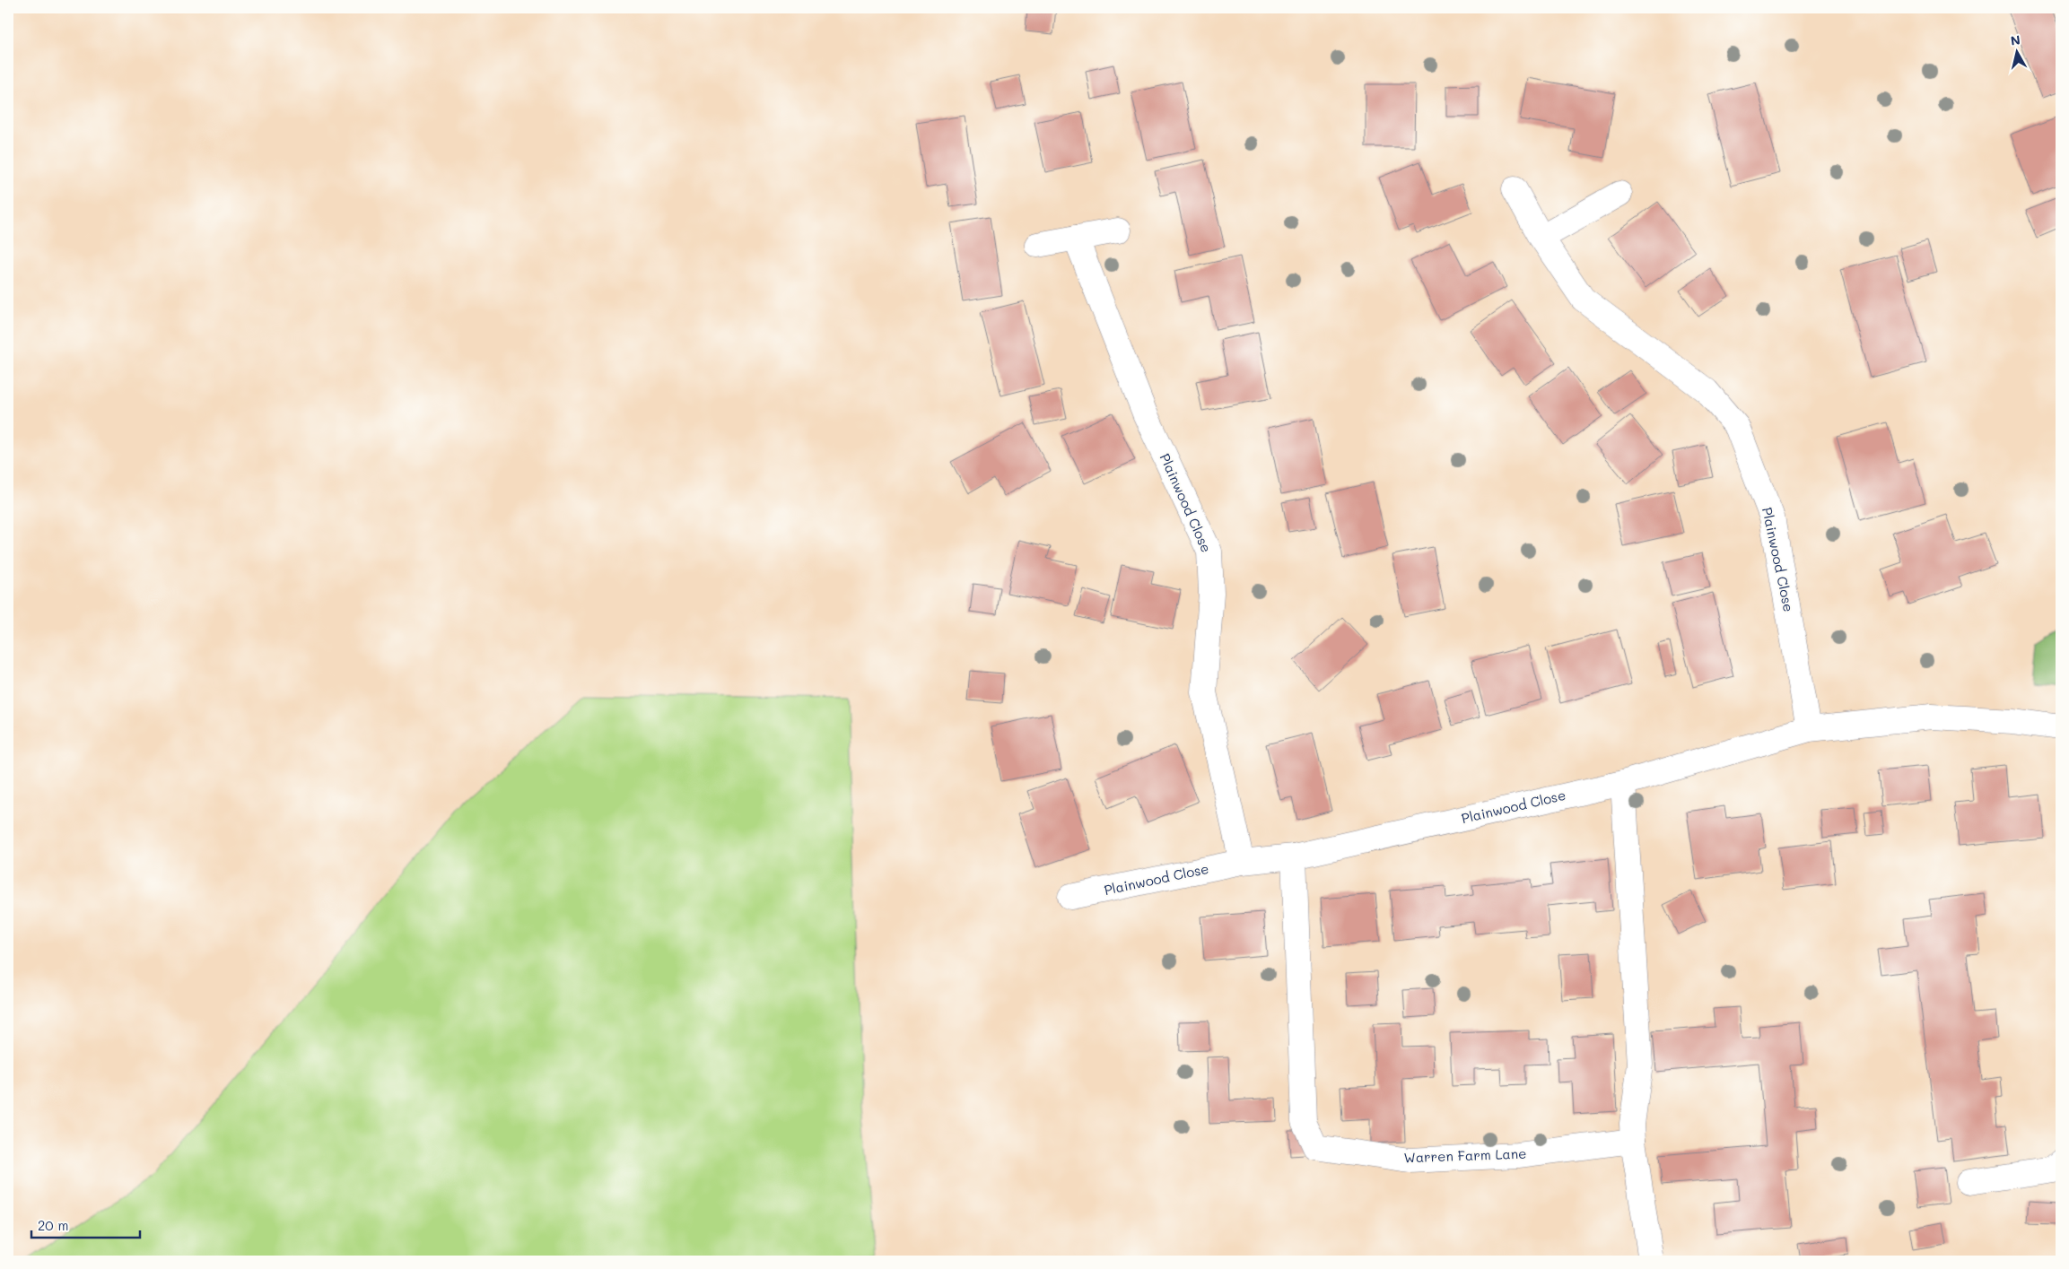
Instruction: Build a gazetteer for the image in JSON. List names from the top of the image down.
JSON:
{
  "streets": {
    "street": ["Plainwood Close", "Warren Farm Lane"]
  },
  "crossings": [
    ["Plainwood Close", "Warren Farm Lane"]
  ],
  "scale_bar": "20 m",
  "north": "top"
}
